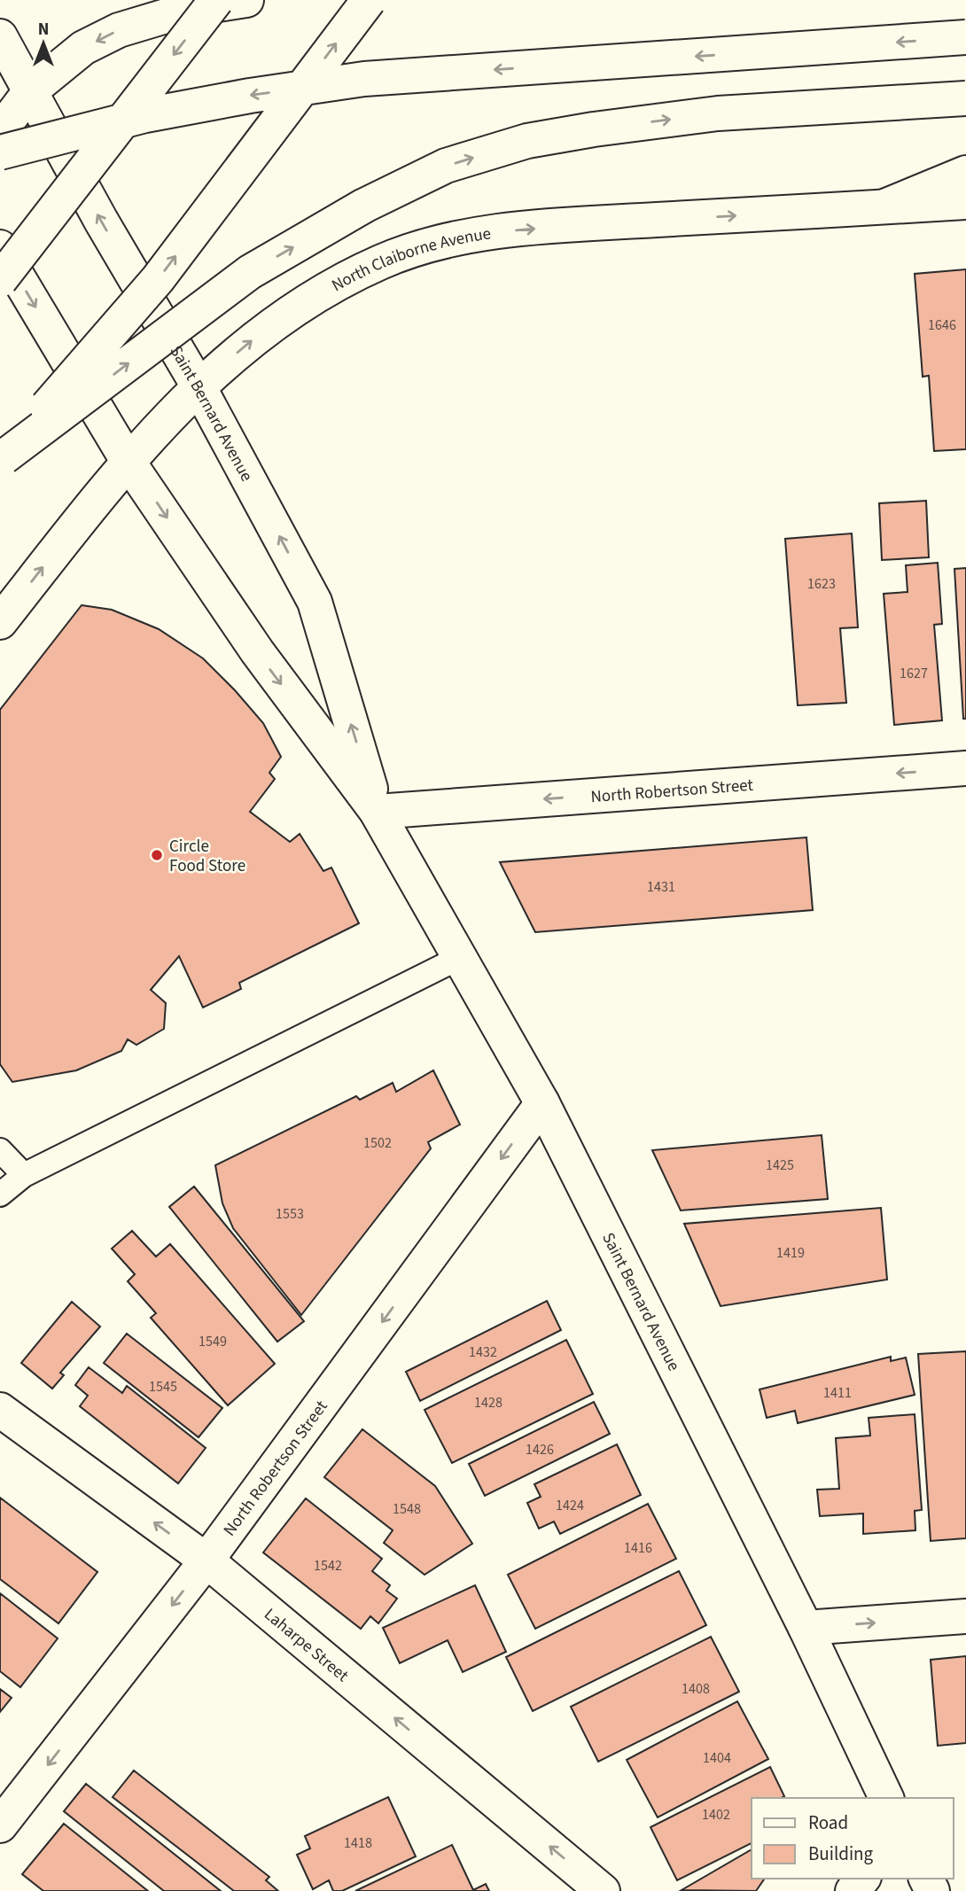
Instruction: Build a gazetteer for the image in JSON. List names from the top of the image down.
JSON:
{
  "streets": {
    "main road": [
      "North Claiborne Avenue",
      "Saint Bernard Avenue",
      "North Robertson Street",
      "Laharpe Street"
    ]
  },
  "crossings": [
    ["North Claiborne Avenue", "Saint Bernard Avenue"],
    ["Saint Bernard Avenue", "North Robertson Street"],
    ["North Robertson Street", "Laharpe Street"]
  ],
  "one_way": ["North Robertson Street", "Laharpe Street"],
  "places": ["Circle Food Store"],
  "house_numbers": [
    "1646",
    "1623",
    "1627",
    "1431",
    "1502",
    "1425",
    "1553",
    "1419",
    "1549",
    "1432",
    "1545",
    "1411",
    "1428",
    "1426",
    "1424",
    "1548",
    "1416",
    "1542",
    "1408",
    "1404",
    "1402",
    "1418"
  ],
  "legend": ["Road", "Building"],
  "north": "top"
}
